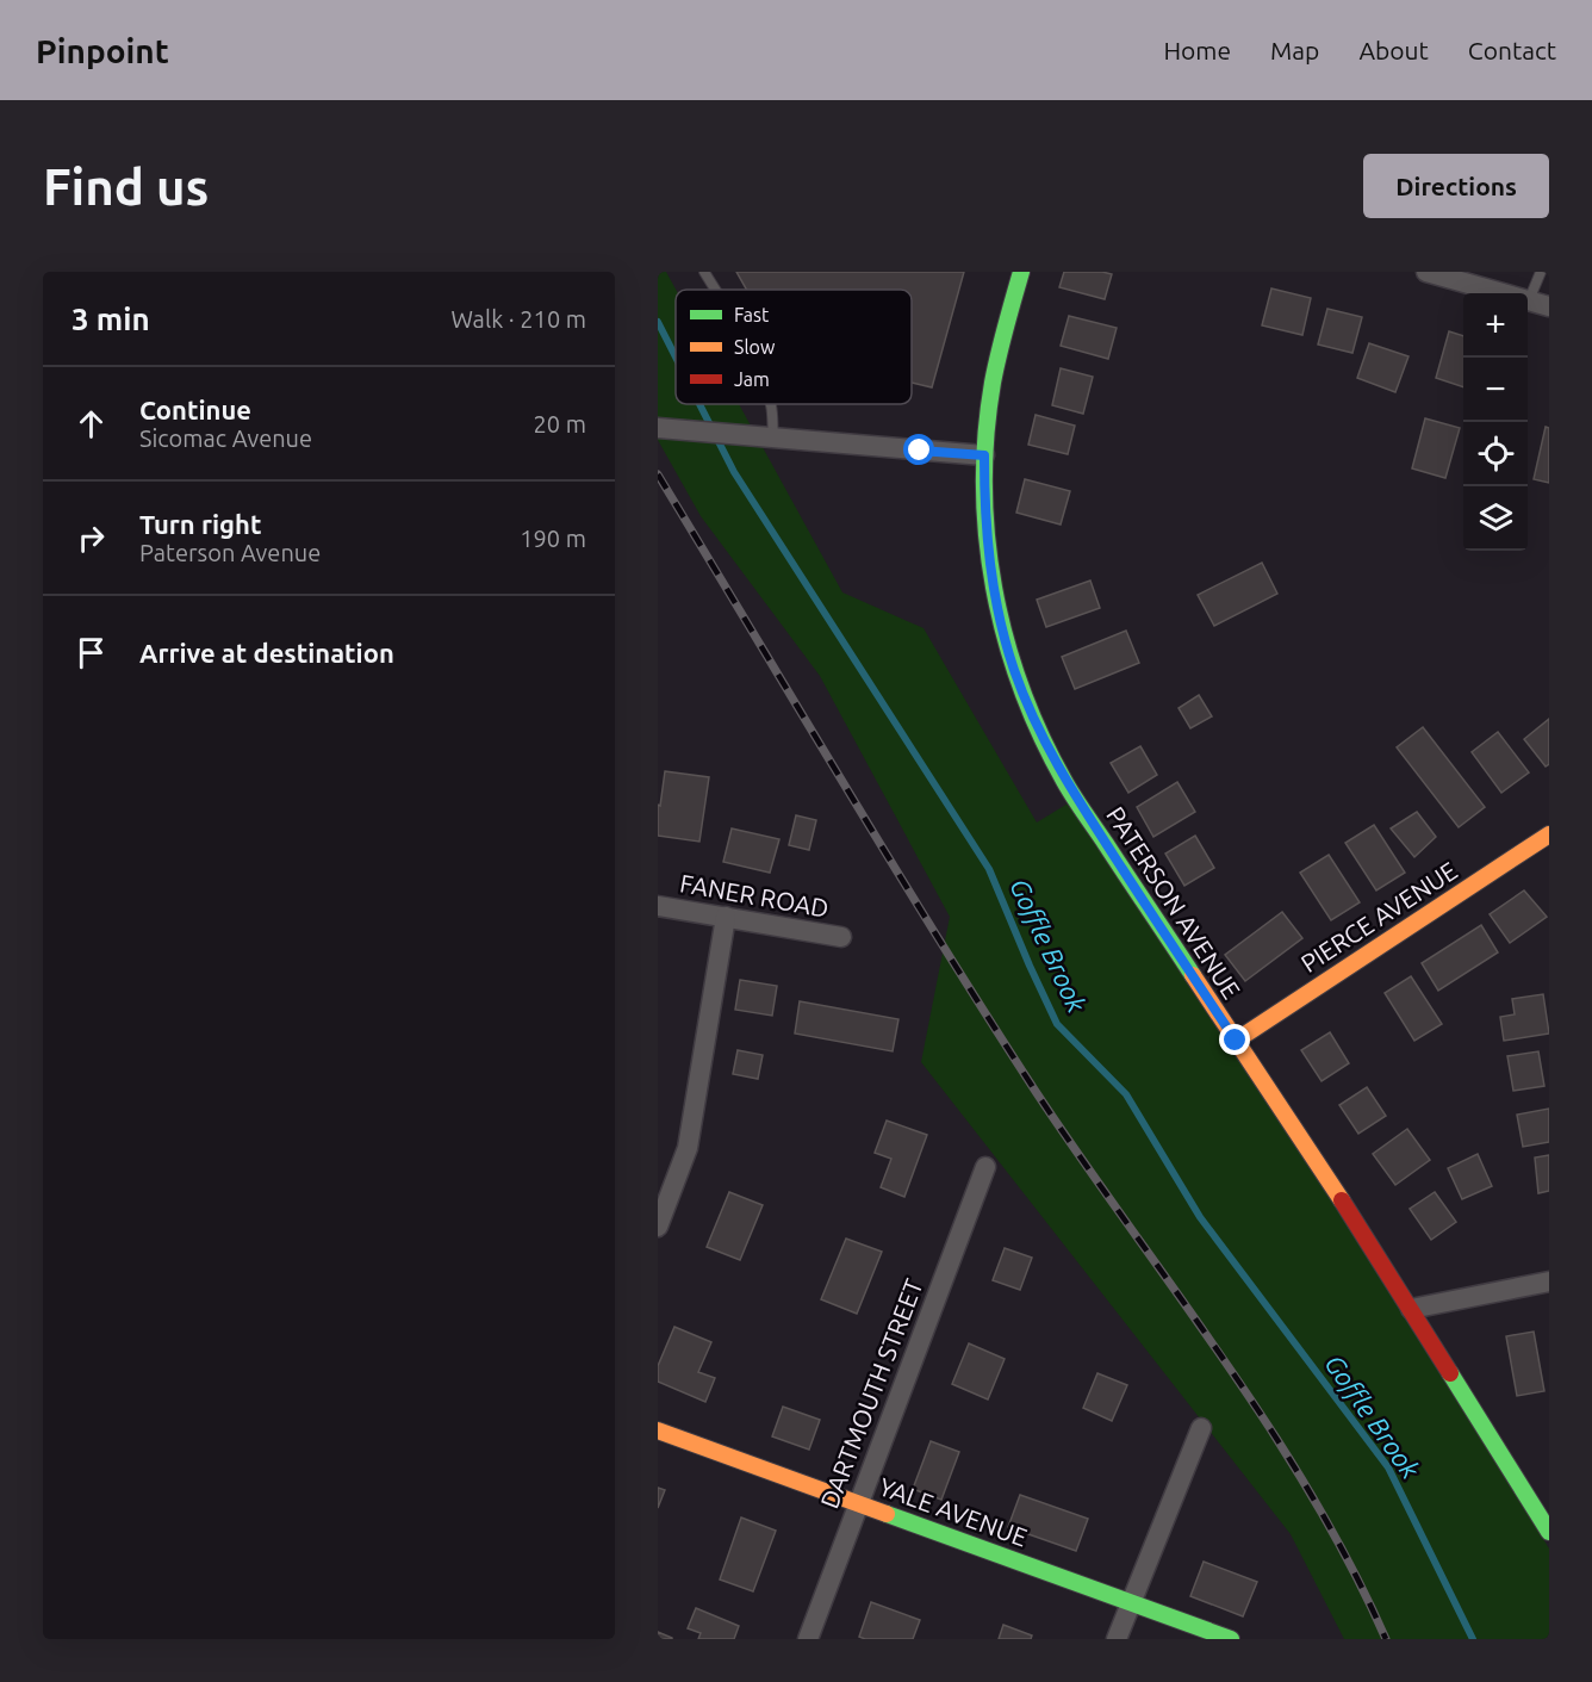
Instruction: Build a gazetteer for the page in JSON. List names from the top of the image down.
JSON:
{
  "streets": {
    "street": [
      "FANER ROAD",
      "PATERSON AVENUE",
      "PIERCE AVENUE",
      "DARTMOUTH STREET",
      "YALE AVENUE"
    ]
  },
  "crossings": [
    ["PATERSON AVENUE", "PIERCE AVENUE"],
    ["DARTMOUTH STREET", "YALE AVENUE"]
  ],
  "water": ["Goffle Brook"],
  "legend": ["Fast", "Slow", "Jam"],
  "page": {
    "header": "Pinpoint",
    "nav": [
      "Home",
      "Map",
      "About",
      "Contact"
    ],
    "buttons": "Directions",
    "title": "Find us",
    "heading": ["3 min", "Walk · 210 m"],
    "map_buttons": ["+", "−"],
    "list": [
      ["Continue", "Sicomac Avenue", "20 m"],
      ["Turn right", "Paterson Avenue", "190 m"],
      "Arrive at destination"
    ]
  }
}
